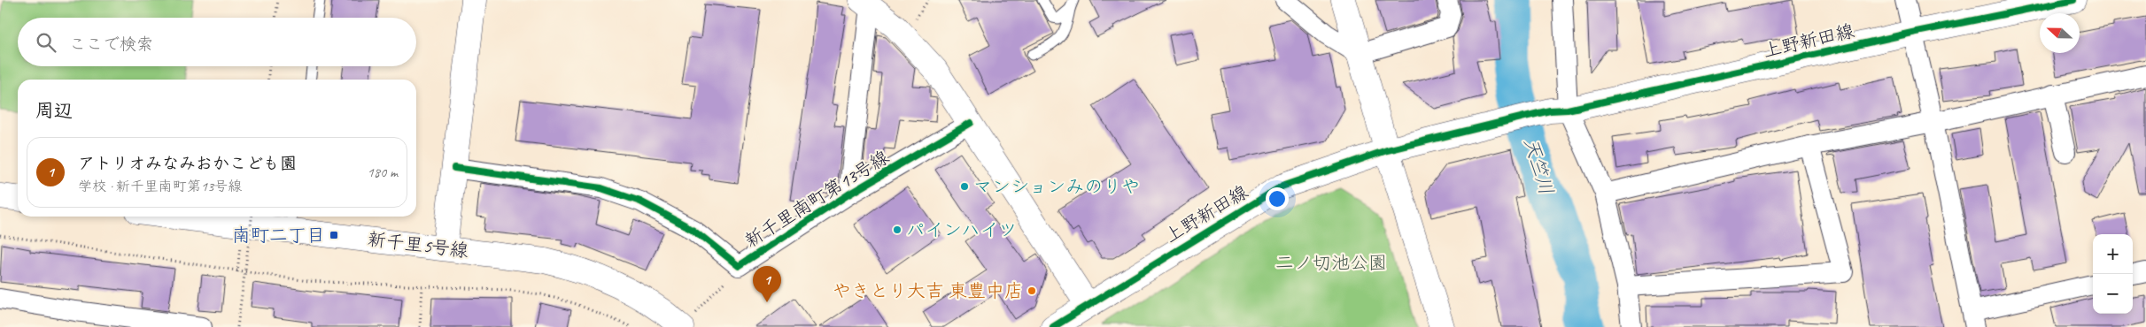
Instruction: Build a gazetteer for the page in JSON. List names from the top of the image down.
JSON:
{
  "streets": {
    "street": ["上野新田線", "新千里南町第13号線", "新千里5号線"]
  },
  "water": ["天竺川"],
  "parks": ["二ノ切池公園"],
  "places": {
    "other": ["マンションみのりや", "パインハイツ", "やきとり大吉 東豊中店"],
    "transit": ["南町二丁目"]
  },
  "north": "left",
  "page": {
    "search": "ここで検索",
    "heading": "周辺",
    "list": [
      {
        "mark": "1",
        "name": "アトリオみなみおかこども園",
        "note": "学校 · 新千里南町第13号線",
        "value": "180 m"
      }
    ],
    "map_buttons": ["+", "−"],
    "pins": "1"
  }
}
